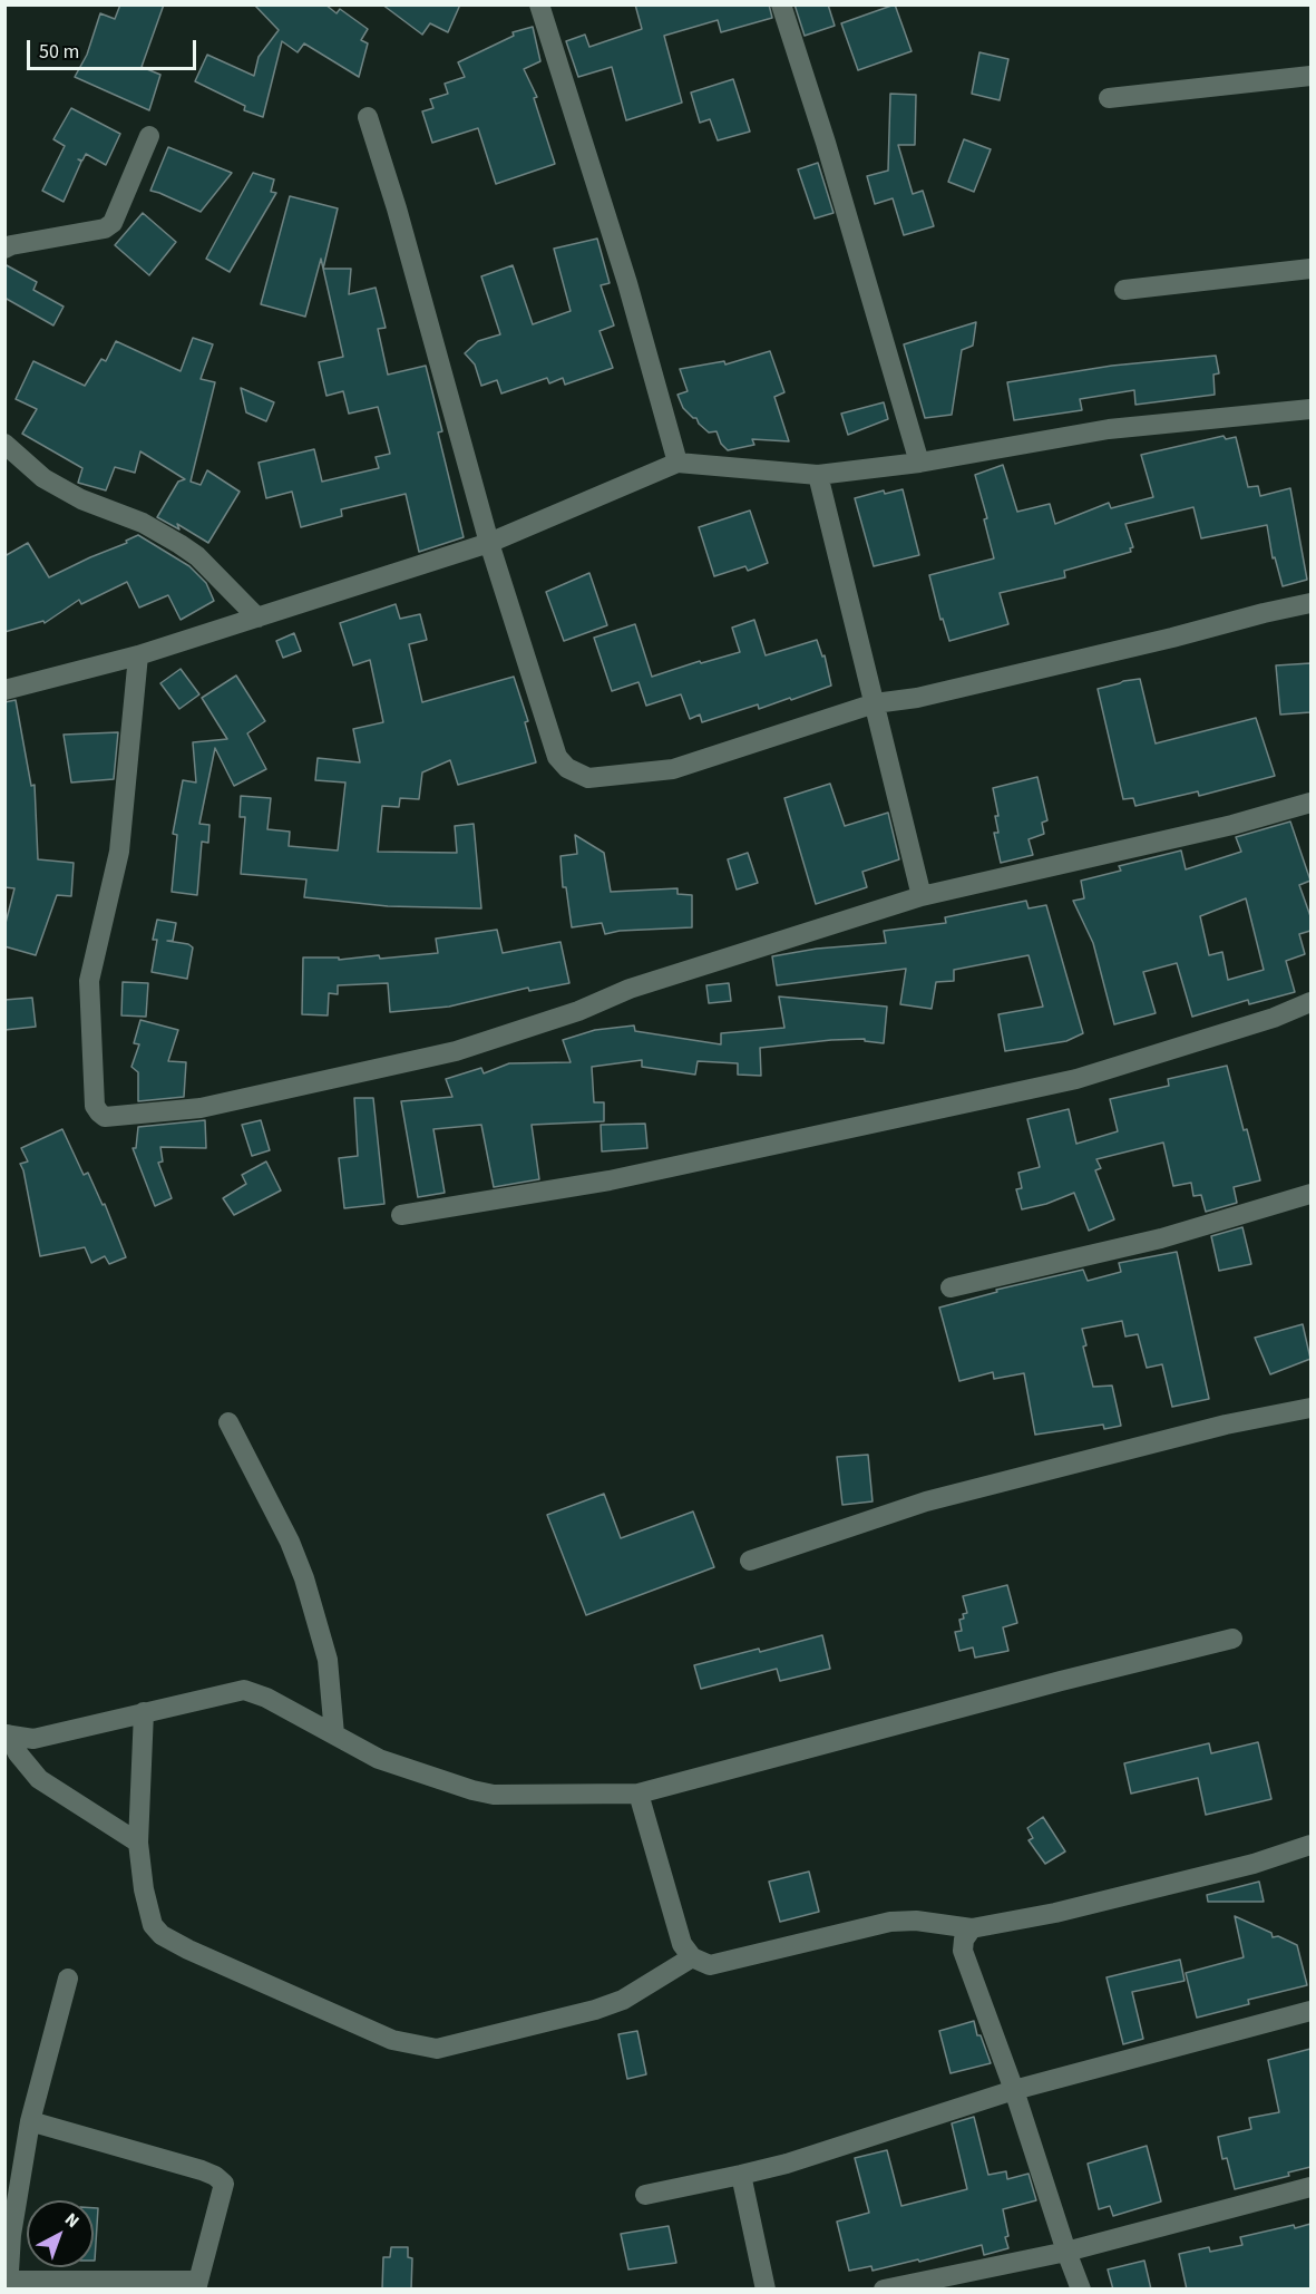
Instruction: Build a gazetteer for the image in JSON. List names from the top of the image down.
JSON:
{
  "scale_bar": "50 m",
  "north": "top right"
}
